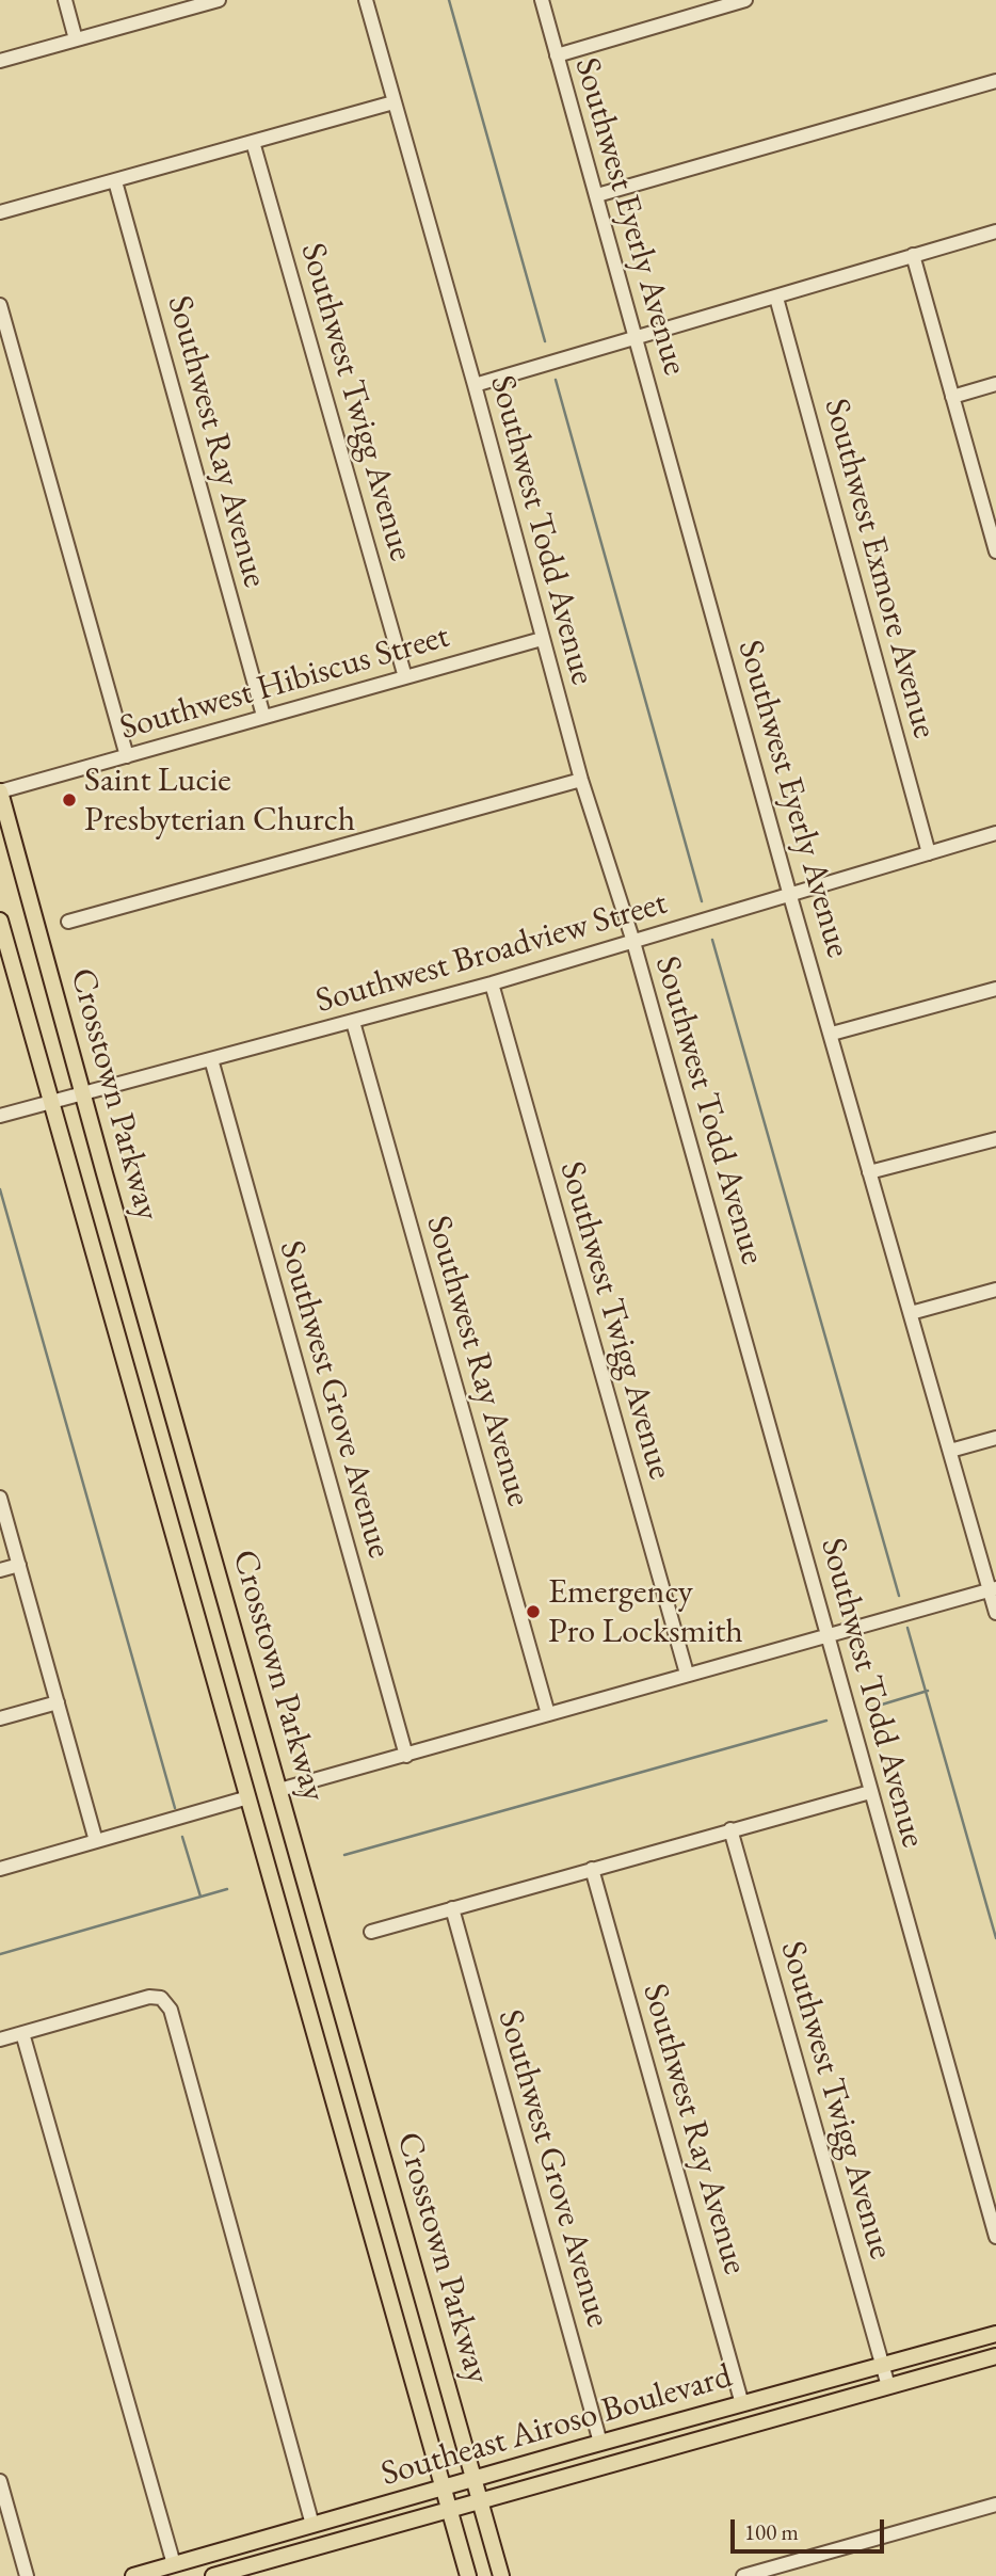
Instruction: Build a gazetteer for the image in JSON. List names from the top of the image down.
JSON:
{
  "streets": {
    "main road": ["Crosstown Parkway", "Southeast Airoso Boulevard"],
    "street": [
      "Southwest Eyerly Avenue",
      "Southwest Twigg Avenue",
      "Southwest Ray Avenue",
      "Southwest Todd Avenue",
      "Southwest Exmore Avenue",
      "Southwest Hibiscus Street",
      "Southwest Broadview Street",
      "Southwest Grove Avenue"
    ]
  },
  "crossings": [
    ["Southwest Eyerly Avenue", "Southwest Broadview Street"],
    ["Southwest Twigg Avenue", "Southwest Hibiscus Street"],
    ["Southwest Twigg Avenue", "Southwest Broadview Street"],
    ["Southwest Twigg Avenue", "Southeast Airoso Boulevard"],
    ["Southwest Ray Avenue", "Southwest Hibiscus Street"],
    ["Southwest Ray Avenue", "Southwest Broadview Street"],
    ["Southwest Ray Avenue", "Southeast Airoso Boulevard"],
    ["Southwest Todd Avenue", "Southwest Hibiscus Street"],
    ["Southwest Todd Avenue", "Southwest Broadview Street"],
    ["Southwest Exmore Avenue", "Southwest Broadview Street"],
    ["Southwest Hibiscus Street", "Crosstown Parkway"],
    ["Southwest Broadview Street", "Crosstown Parkway"],
    ["Southwest Broadview Street", "Southwest Grove Avenue"],
    ["Crosstown Parkway", "Southeast Airoso Boulevard"],
    ["Southwest Grove Avenue", "Southeast Airoso Boulevard"]
  ],
  "places": ["Saint Lucie Presbyterian Church", "Emergency Pro Locksmith"],
  "scale_bar": "100 m"
}
